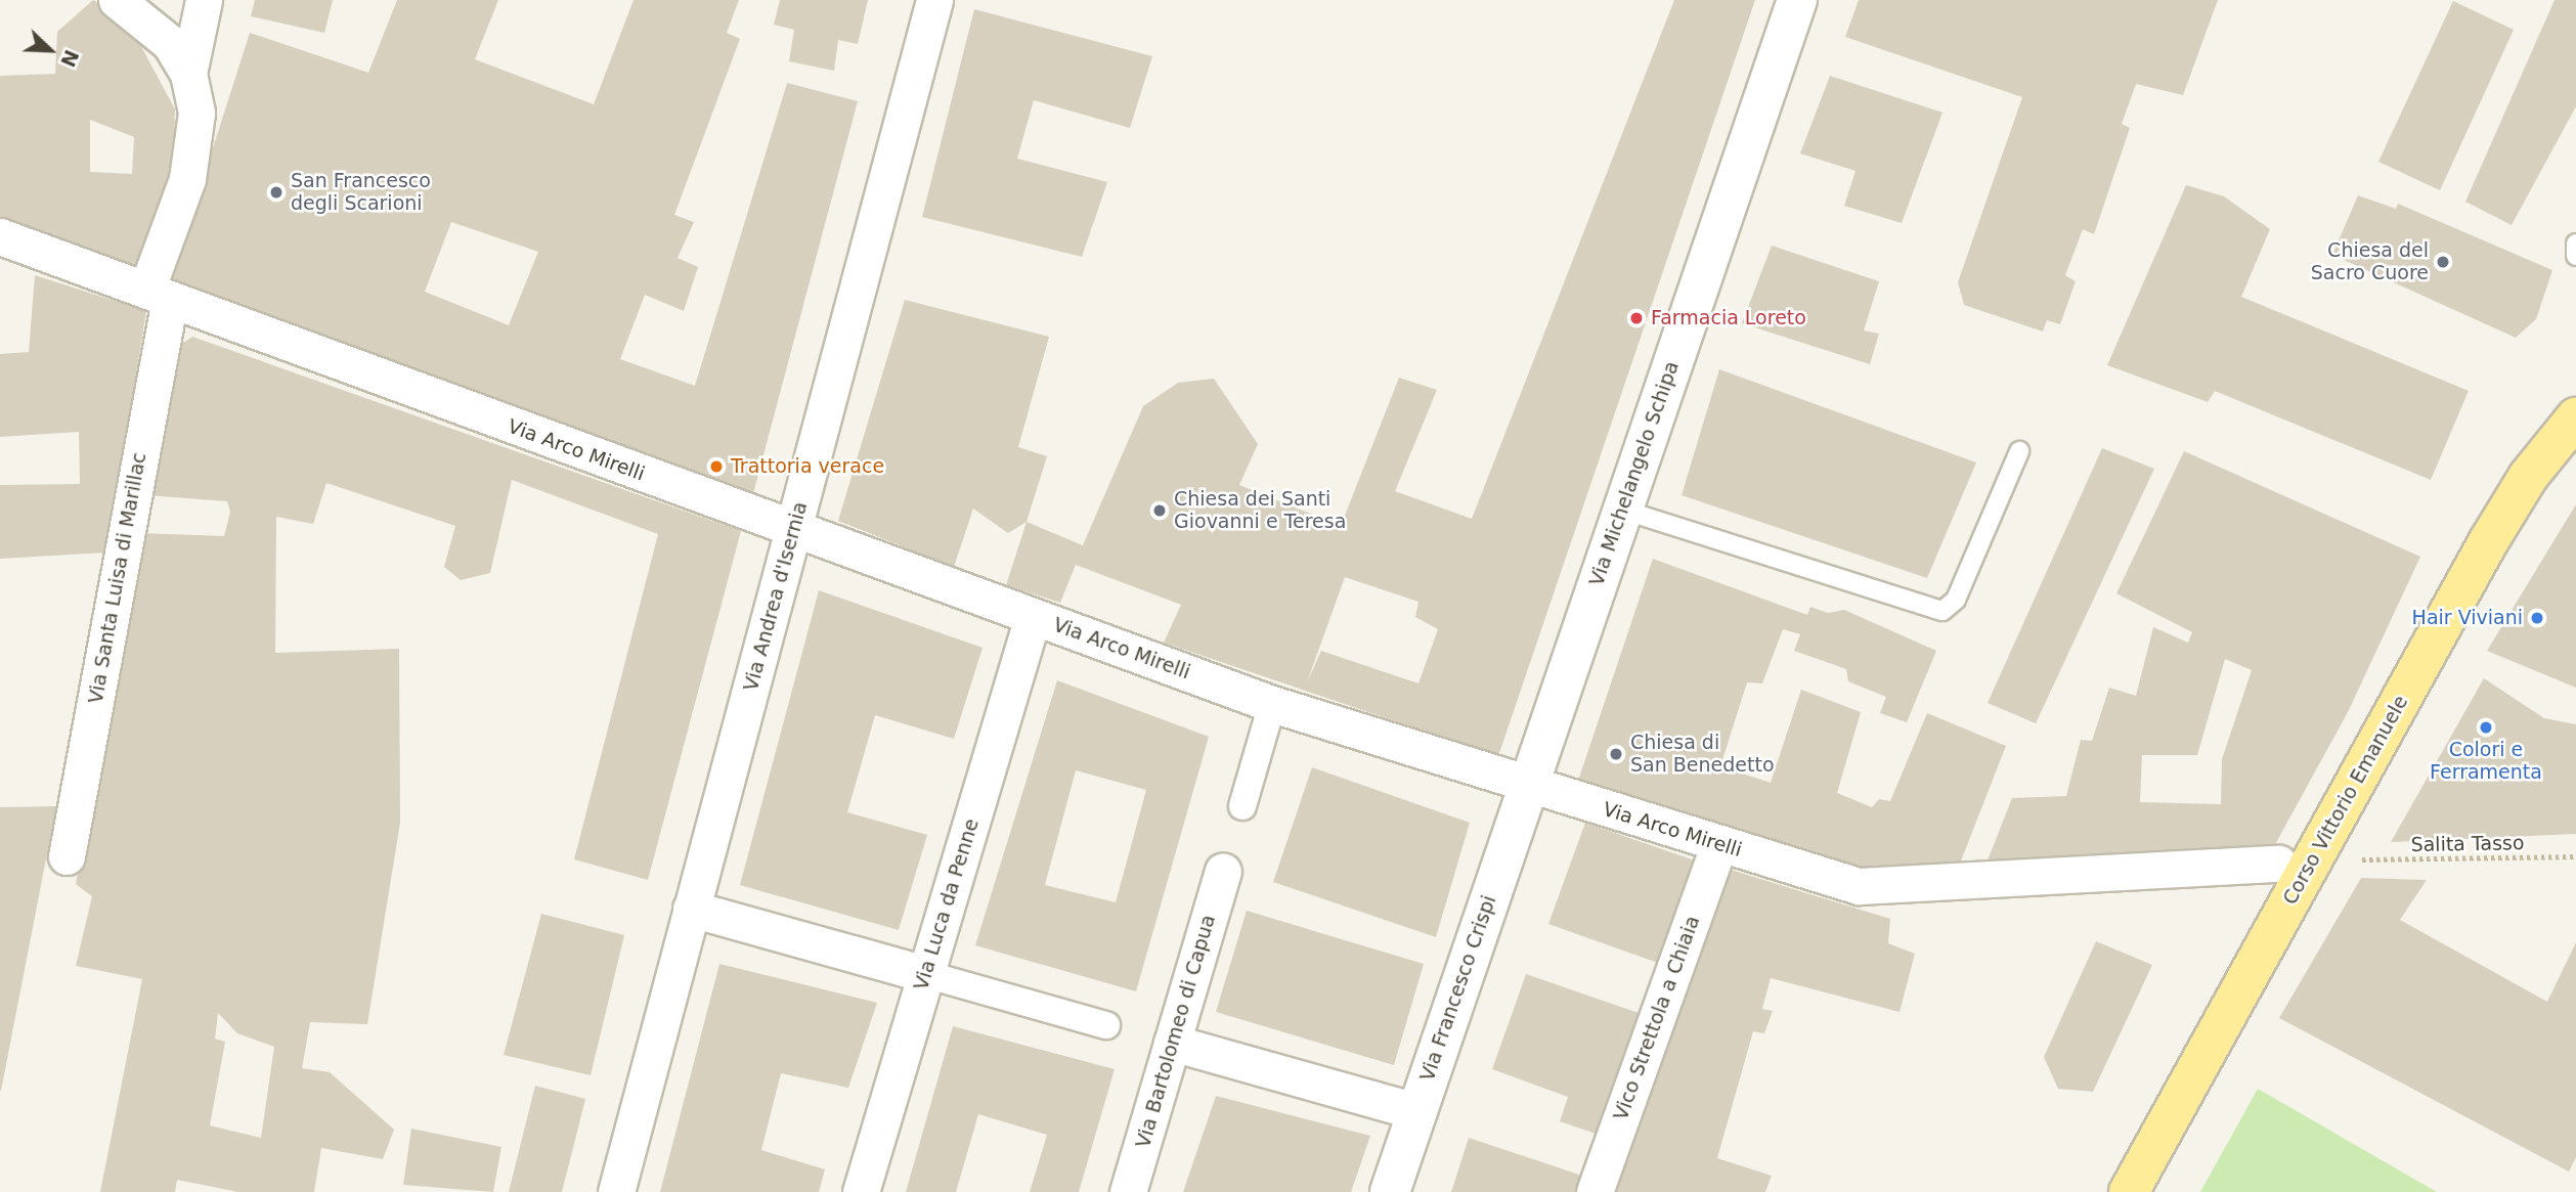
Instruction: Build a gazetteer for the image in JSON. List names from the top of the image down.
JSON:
{
  "streets": {
    "main road": ["Corso Vittorio Emanuele"],
    "street": [
      "Via Arco Mirelli",
      "Via Michelangelo Schipa",
      "Via Santa Luisa di Marillac",
      "Via Andrea d'Isernia",
      "Via Luca da Penne",
      "Via Francesco Crispi",
      "Vico Strettola a Chiaia",
      "Via Bartolomeo di Capua"
    ],
    "path": ["Salita Tasso"]
  },
  "crossings": [
    ["Via Arco Mirelli", "Via Michelangelo Schipa"],
    ["Via Arco Mirelli", "Via Santa Luisa di Marillac"],
    ["Via Arco Mirelli", "Via Andrea d'Isernia"],
    ["Via Arco Mirelli", "Via Luca da Penne"],
    ["Via Arco Mirelli", "Via Francesco Crispi"],
    ["Via Arco Mirelli", "Vico Strettola a Chiaia"],
    ["Via Michelangelo Schipa", "Via Francesco Crispi"]
  ],
  "places": [
    "San Francesco degli Scarioni",
    "Chiesa del Sacro Cuore",
    "Farmacia Loreto",
    "Trattoria verace",
    "Chiesa dei Santi Giovanni e Teresa",
    "Hair Viviani",
    "Colori e Ferramenta",
    "Chiesa di San Benedetto"
  ],
  "north": "bottom right"
}
